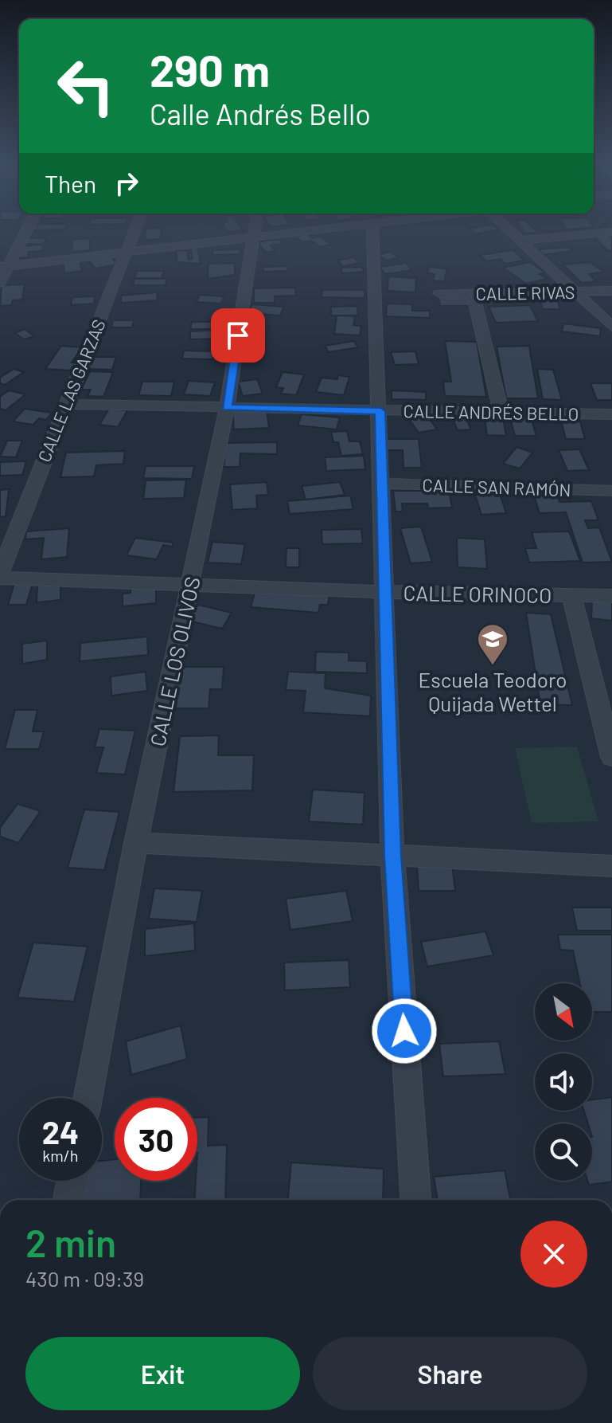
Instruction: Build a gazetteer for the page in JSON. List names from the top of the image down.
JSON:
{
  "streets": {
    "street": [
      "CALLE RIVAS",
      "CALLE LAS GARZAS",
      "CALLE ANDRÉS BELLO",
      "CALLE SAN RAMÓN",
      "CALLE ORINOCO",
      "CALLE LOS OLIVOS"
    ]
  },
  "crossings": [
    ["CALLE LAS GARZAS", "CALLE ANDRÉS BELLO"],
    ["CALLE LAS GARZAS", "CALLE ORINOCO"],
    ["CALLE ANDRÉS BELLO", "CALLE LOS OLIVOS"],
    ["CALLE ORINOCO", "CALLE LOS OLIVOS"]
  ],
  "places": {
    "school or university": ["Escuela Teodoro Quijada Wettel"]
  },
  "north": "bottom right",
  "page": {
    "turn": ["290 m", "Calle Andrés Bello"],
    "then": "Then",
    "speed": "24 km/h",
    "limit": "30",
    "heading": ["2 min", "430 m · 09:39"],
    "buttons": ["Exit", "Share"]
  }
}
